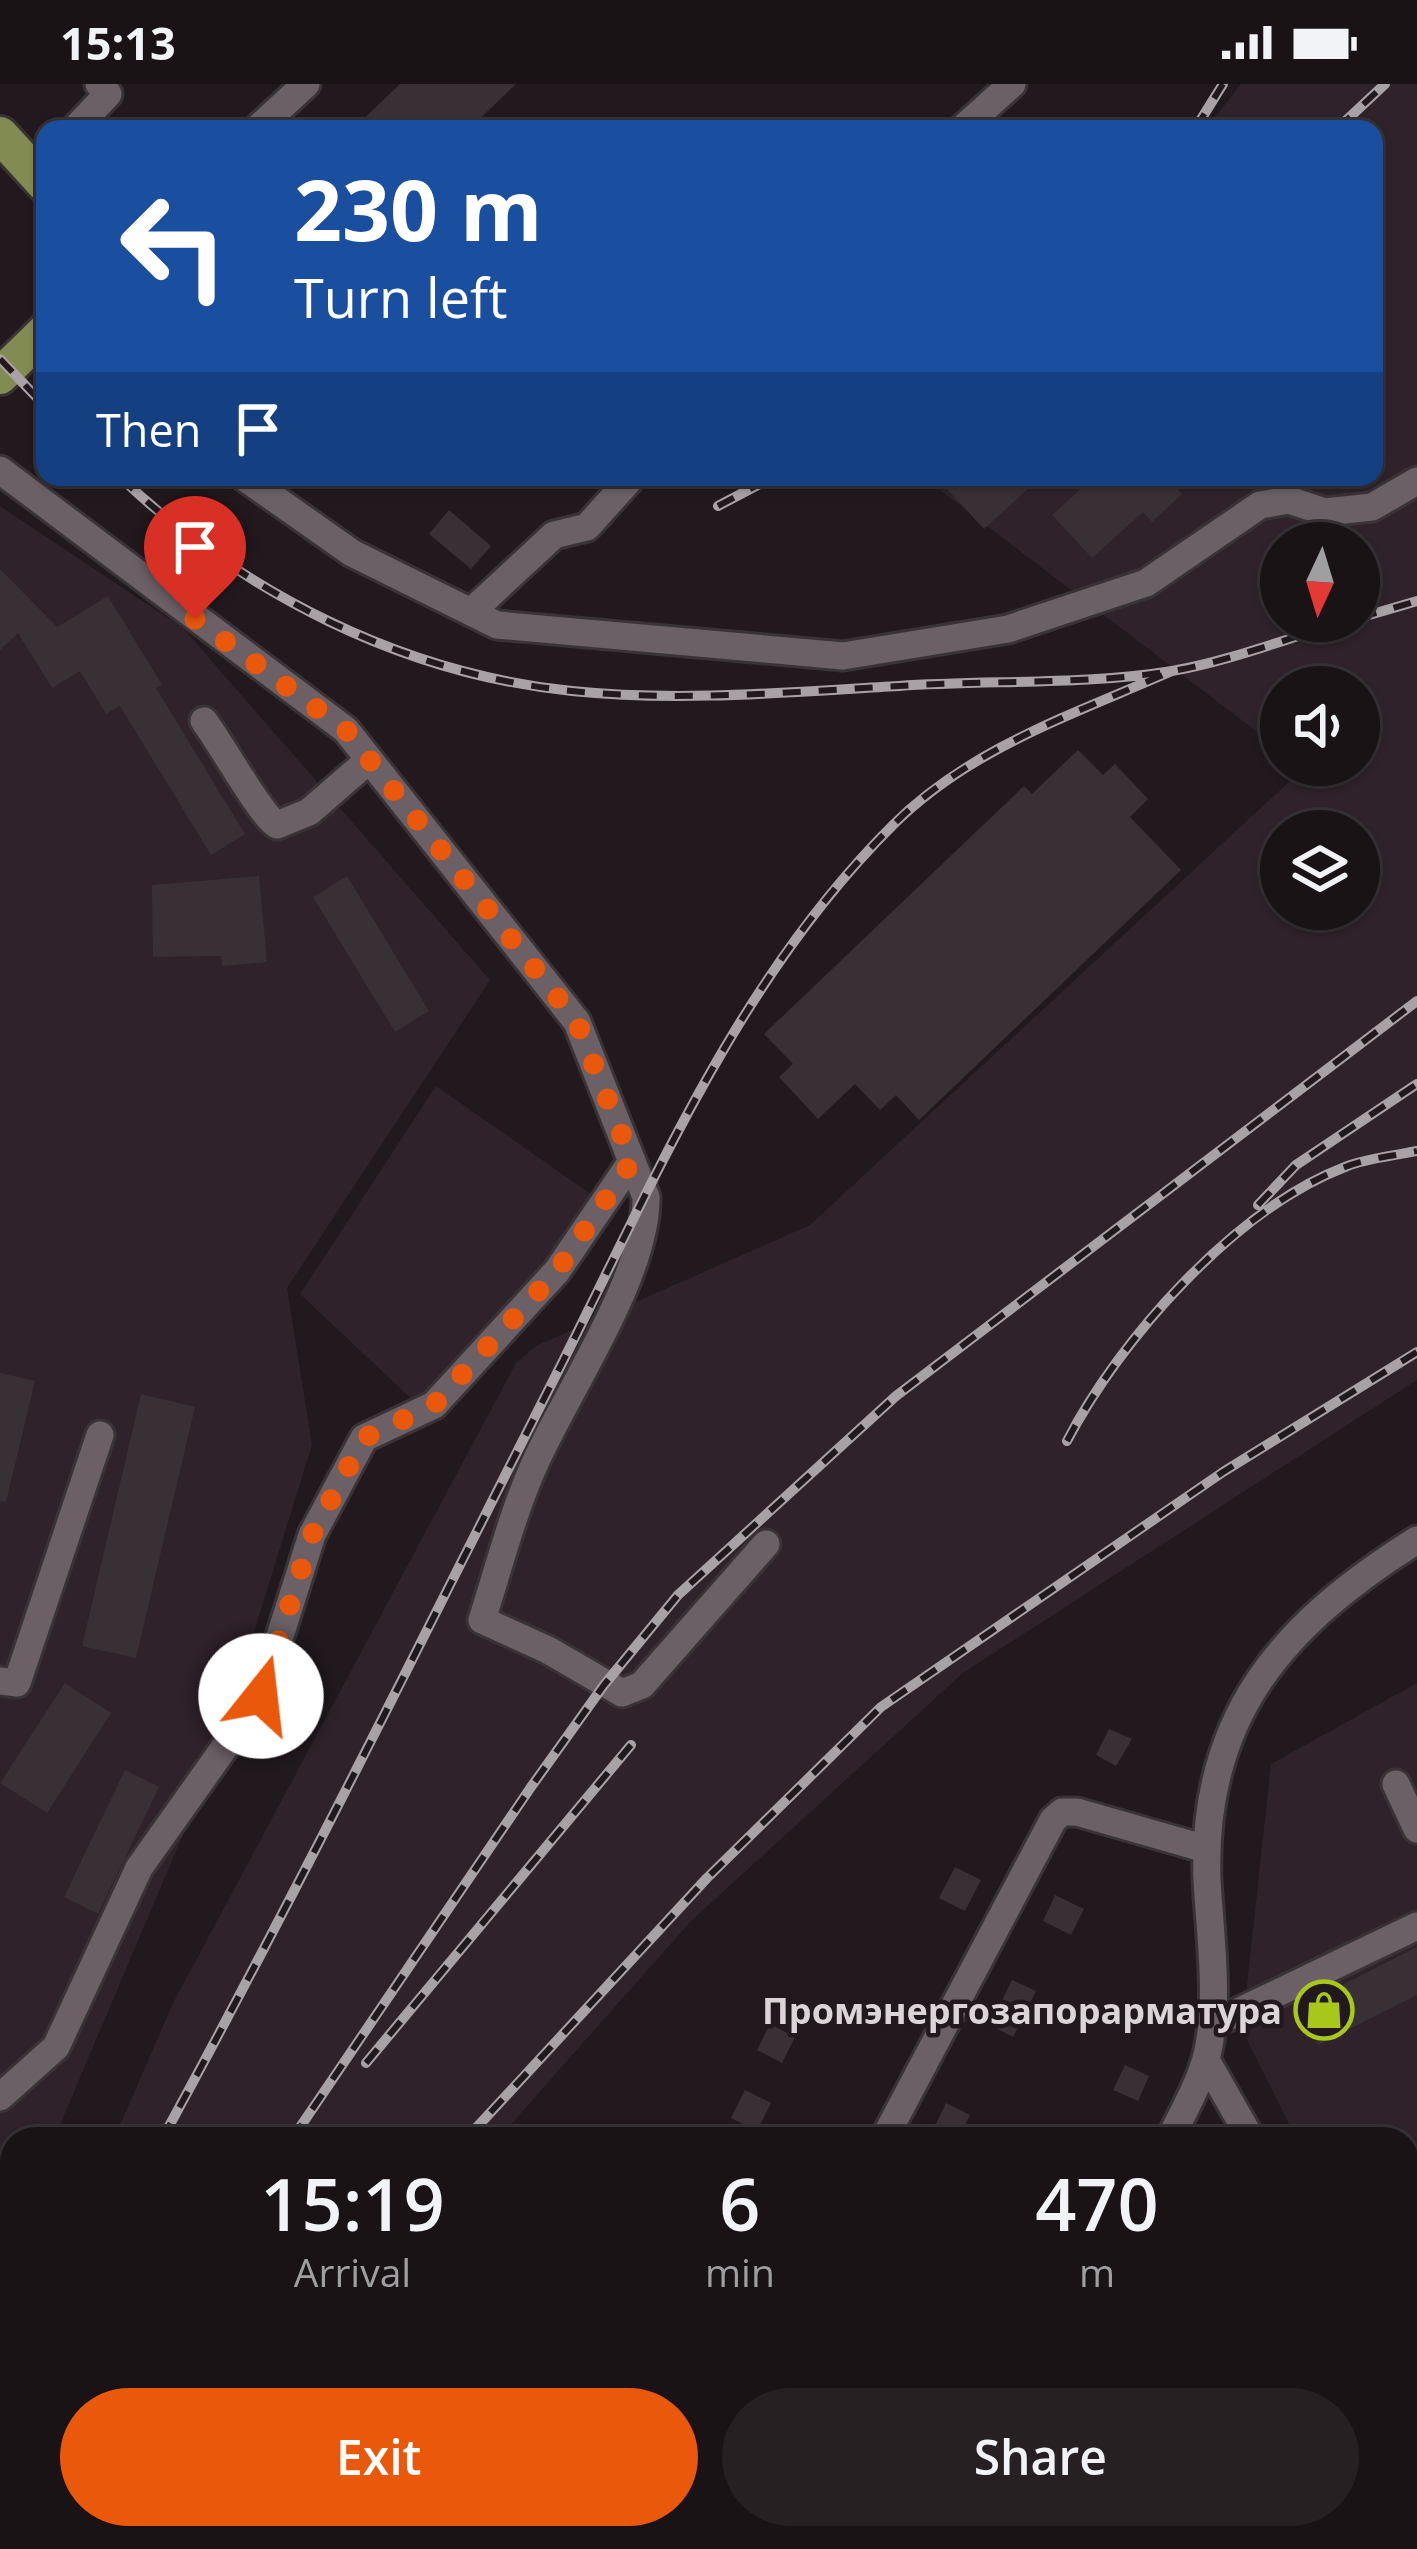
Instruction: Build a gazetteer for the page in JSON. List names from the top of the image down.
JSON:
{
  "places": {
    "shop": ["Промэнергозапорарматура"]
  },
  "north": "bottom",
  "page": {
    "status": "15:13",
    "turn": ["230 m", "Turn left"],
    "then": "Then",
    "eta": [
      "15:19",
      "Arrival",
      "6",
      "min",
      "470",
      "m"
    ],
    "buttons": ["Exit", "Share"]
  }
}
